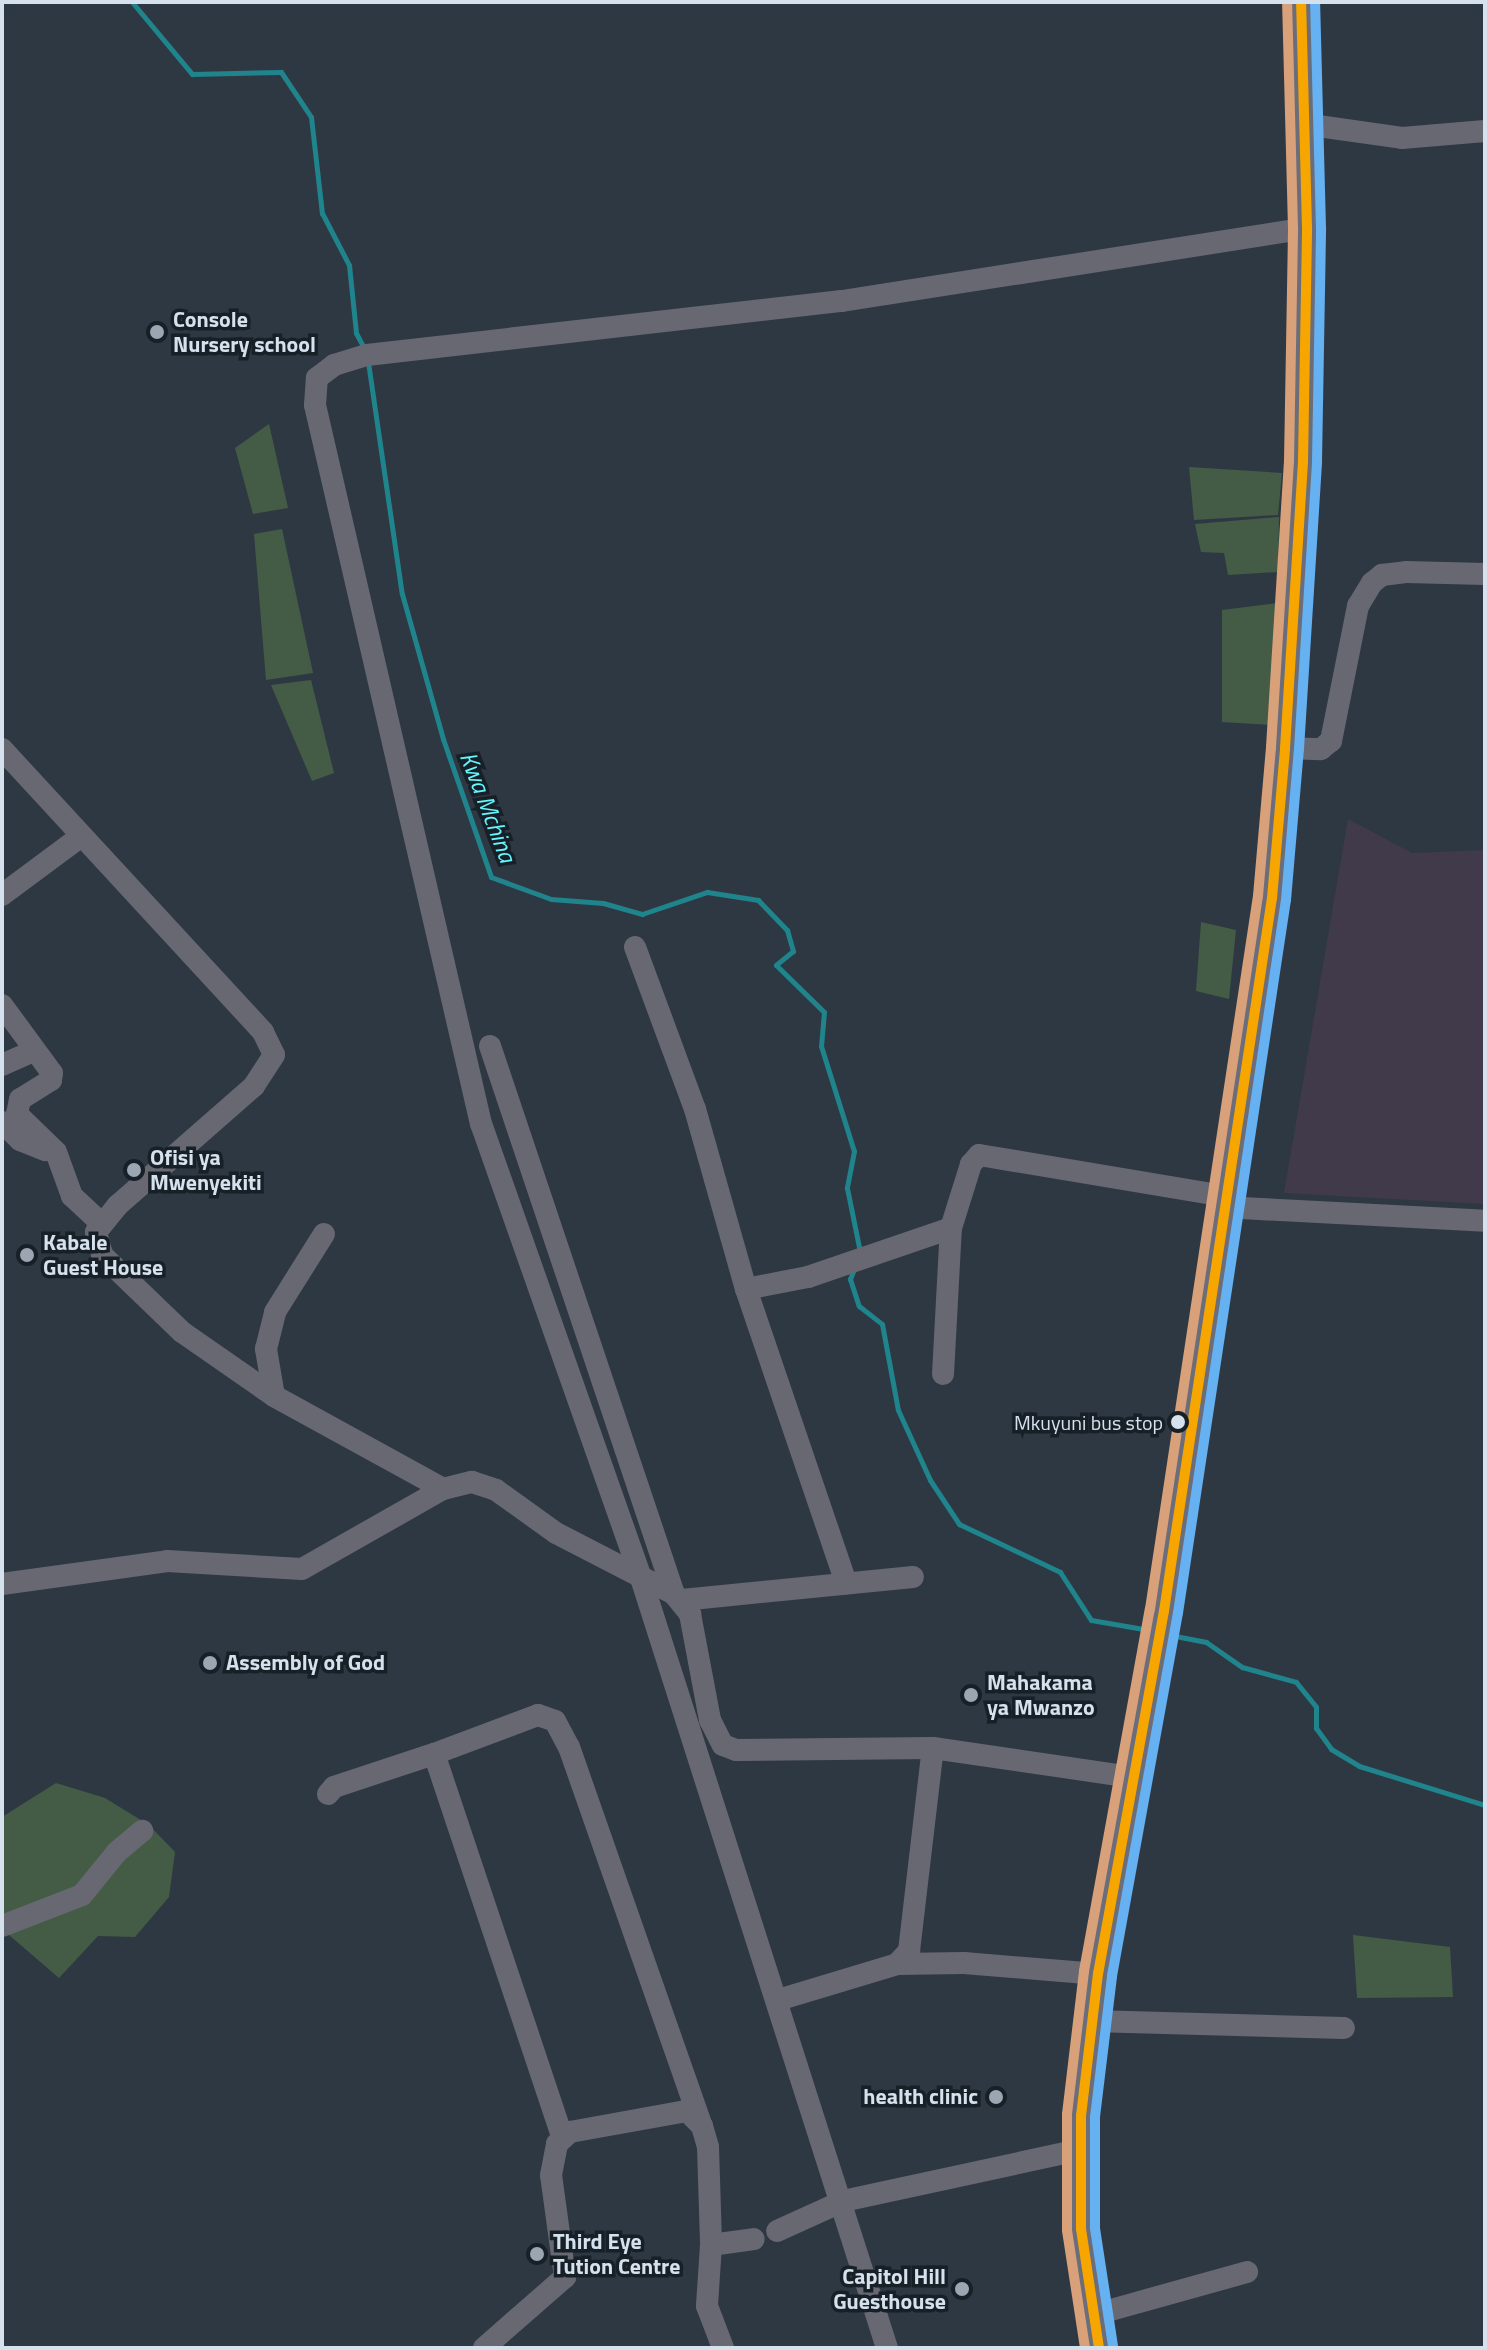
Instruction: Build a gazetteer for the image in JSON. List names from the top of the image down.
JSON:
{
  "water": ["Kwa Mchina"],
  "places": [
    "Console Nursery school",
    "Ofisi ya Mwenyekiti",
    "Kabale Guest House",
    "Mkuyuni bus stop",
    "Assembly of God",
    "Mahakama ya Mwanzo",
    "health clinic",
    "Third Eye Tution Centre",
    "Capitol Hill Guesthouse"
  ]
}
